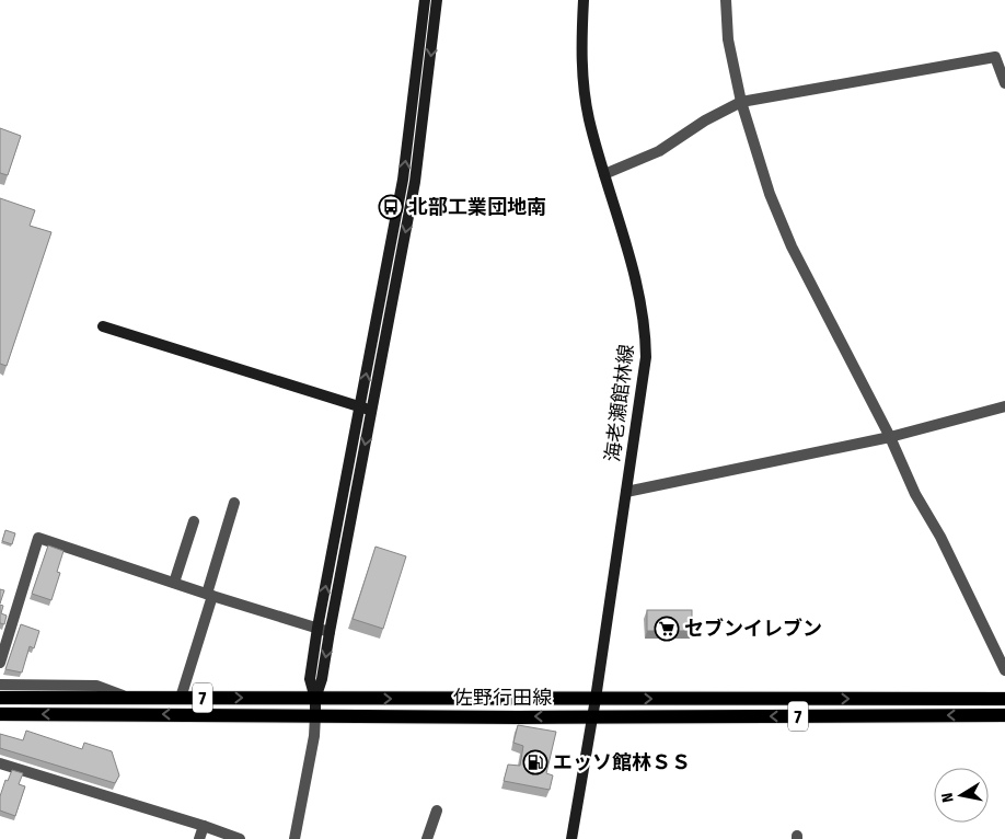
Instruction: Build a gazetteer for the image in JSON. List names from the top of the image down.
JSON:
{
  "streets": {
    "main road": ["7", "佐野行田線"],
    "street": ["海老瀬館林線"]
  },
  "crossings": [
    ["海老瀬館林線", "佐野行田線"]
  ],
  "places": {
    "bus stop": ["北部工業団地南"],
    "supermarket": ["セブンイレブン"],
    "fuel station": ["エッソ館林ＳＳ"]
  },
  "north": "left"
}
